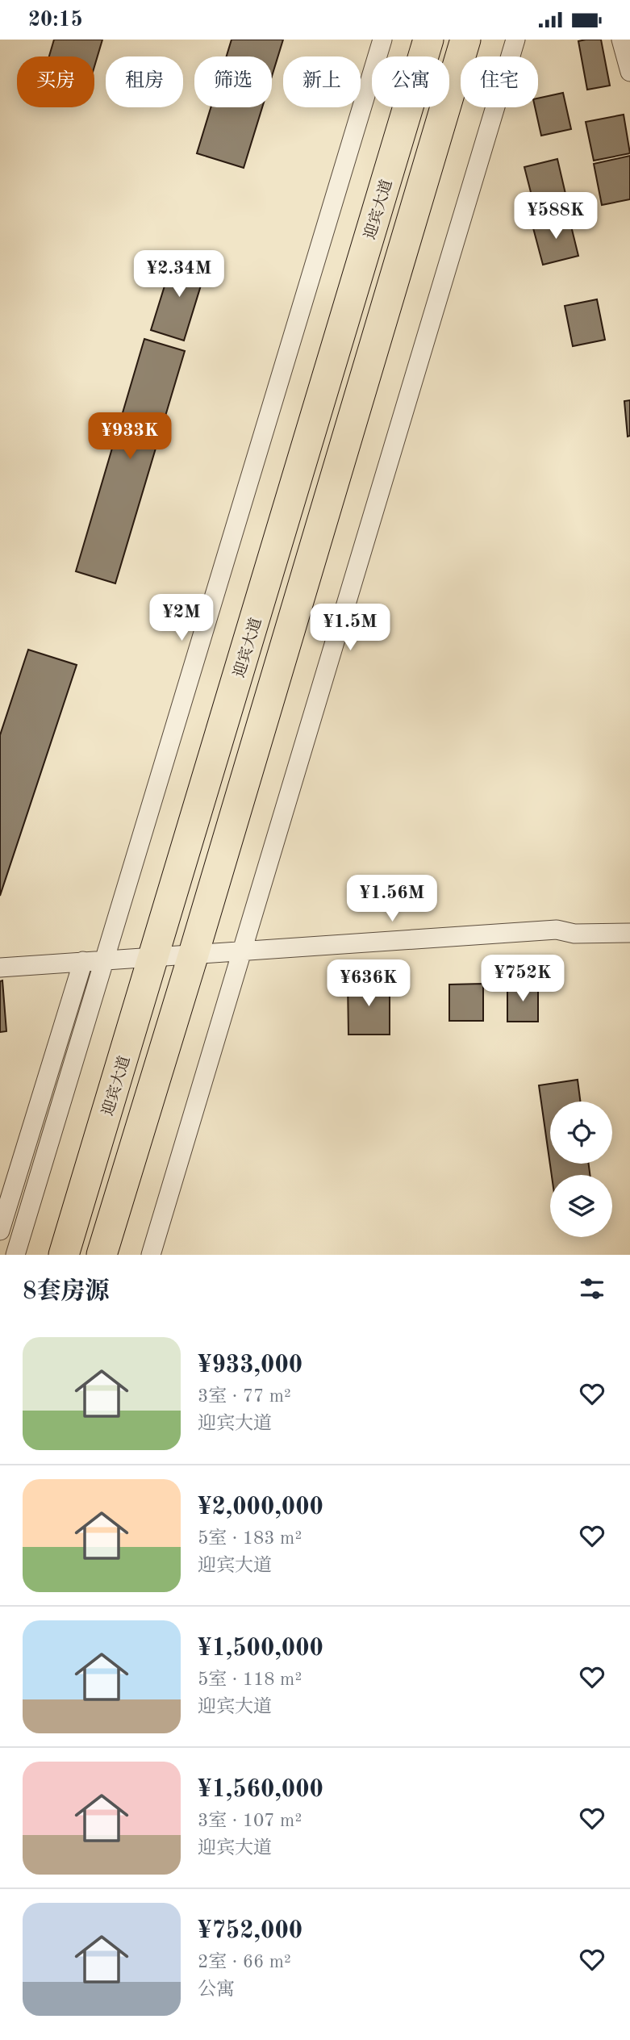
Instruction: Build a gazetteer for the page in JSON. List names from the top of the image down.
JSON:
{
  "streets": {
    "main road": ["迎宾大道"]
  },
  "page": {
    "status": "20:15",
    "chip": [
      "买房",
      "租房",
      "筛选",
      "新上",
      "公寓",
      "住宅"
    ],
    "price": [
      "¥588K",
      "¥2.34M",
      "¥933K",
      "¥2M",
      "¥1.5M",
      "¥1.56M",
      "¥752K",
      "¥636K"
    ],
    "heading": "8套房源",
    "list": [
      {
        "name": "¥933,000",
        "note": "3室 · 77 m² · 迎宾大道"
      },
      {
        "name": "¥2,000,000",
        "note": "5室 · 183 m² · 迎宾大道"
      },
      {
        "name": "¥1,500,000",
        "note": "5室 · 118 m² · 迎宾大道"
      },
      {
        "name": "¥1,560,000",
        "note": "3室 · 107 m² · 迎宾大道"
      },
      {
        "name": "¥752,000",
        "note": "2室 · 66 m² · 公寓"
      }
    ]
  }
}
